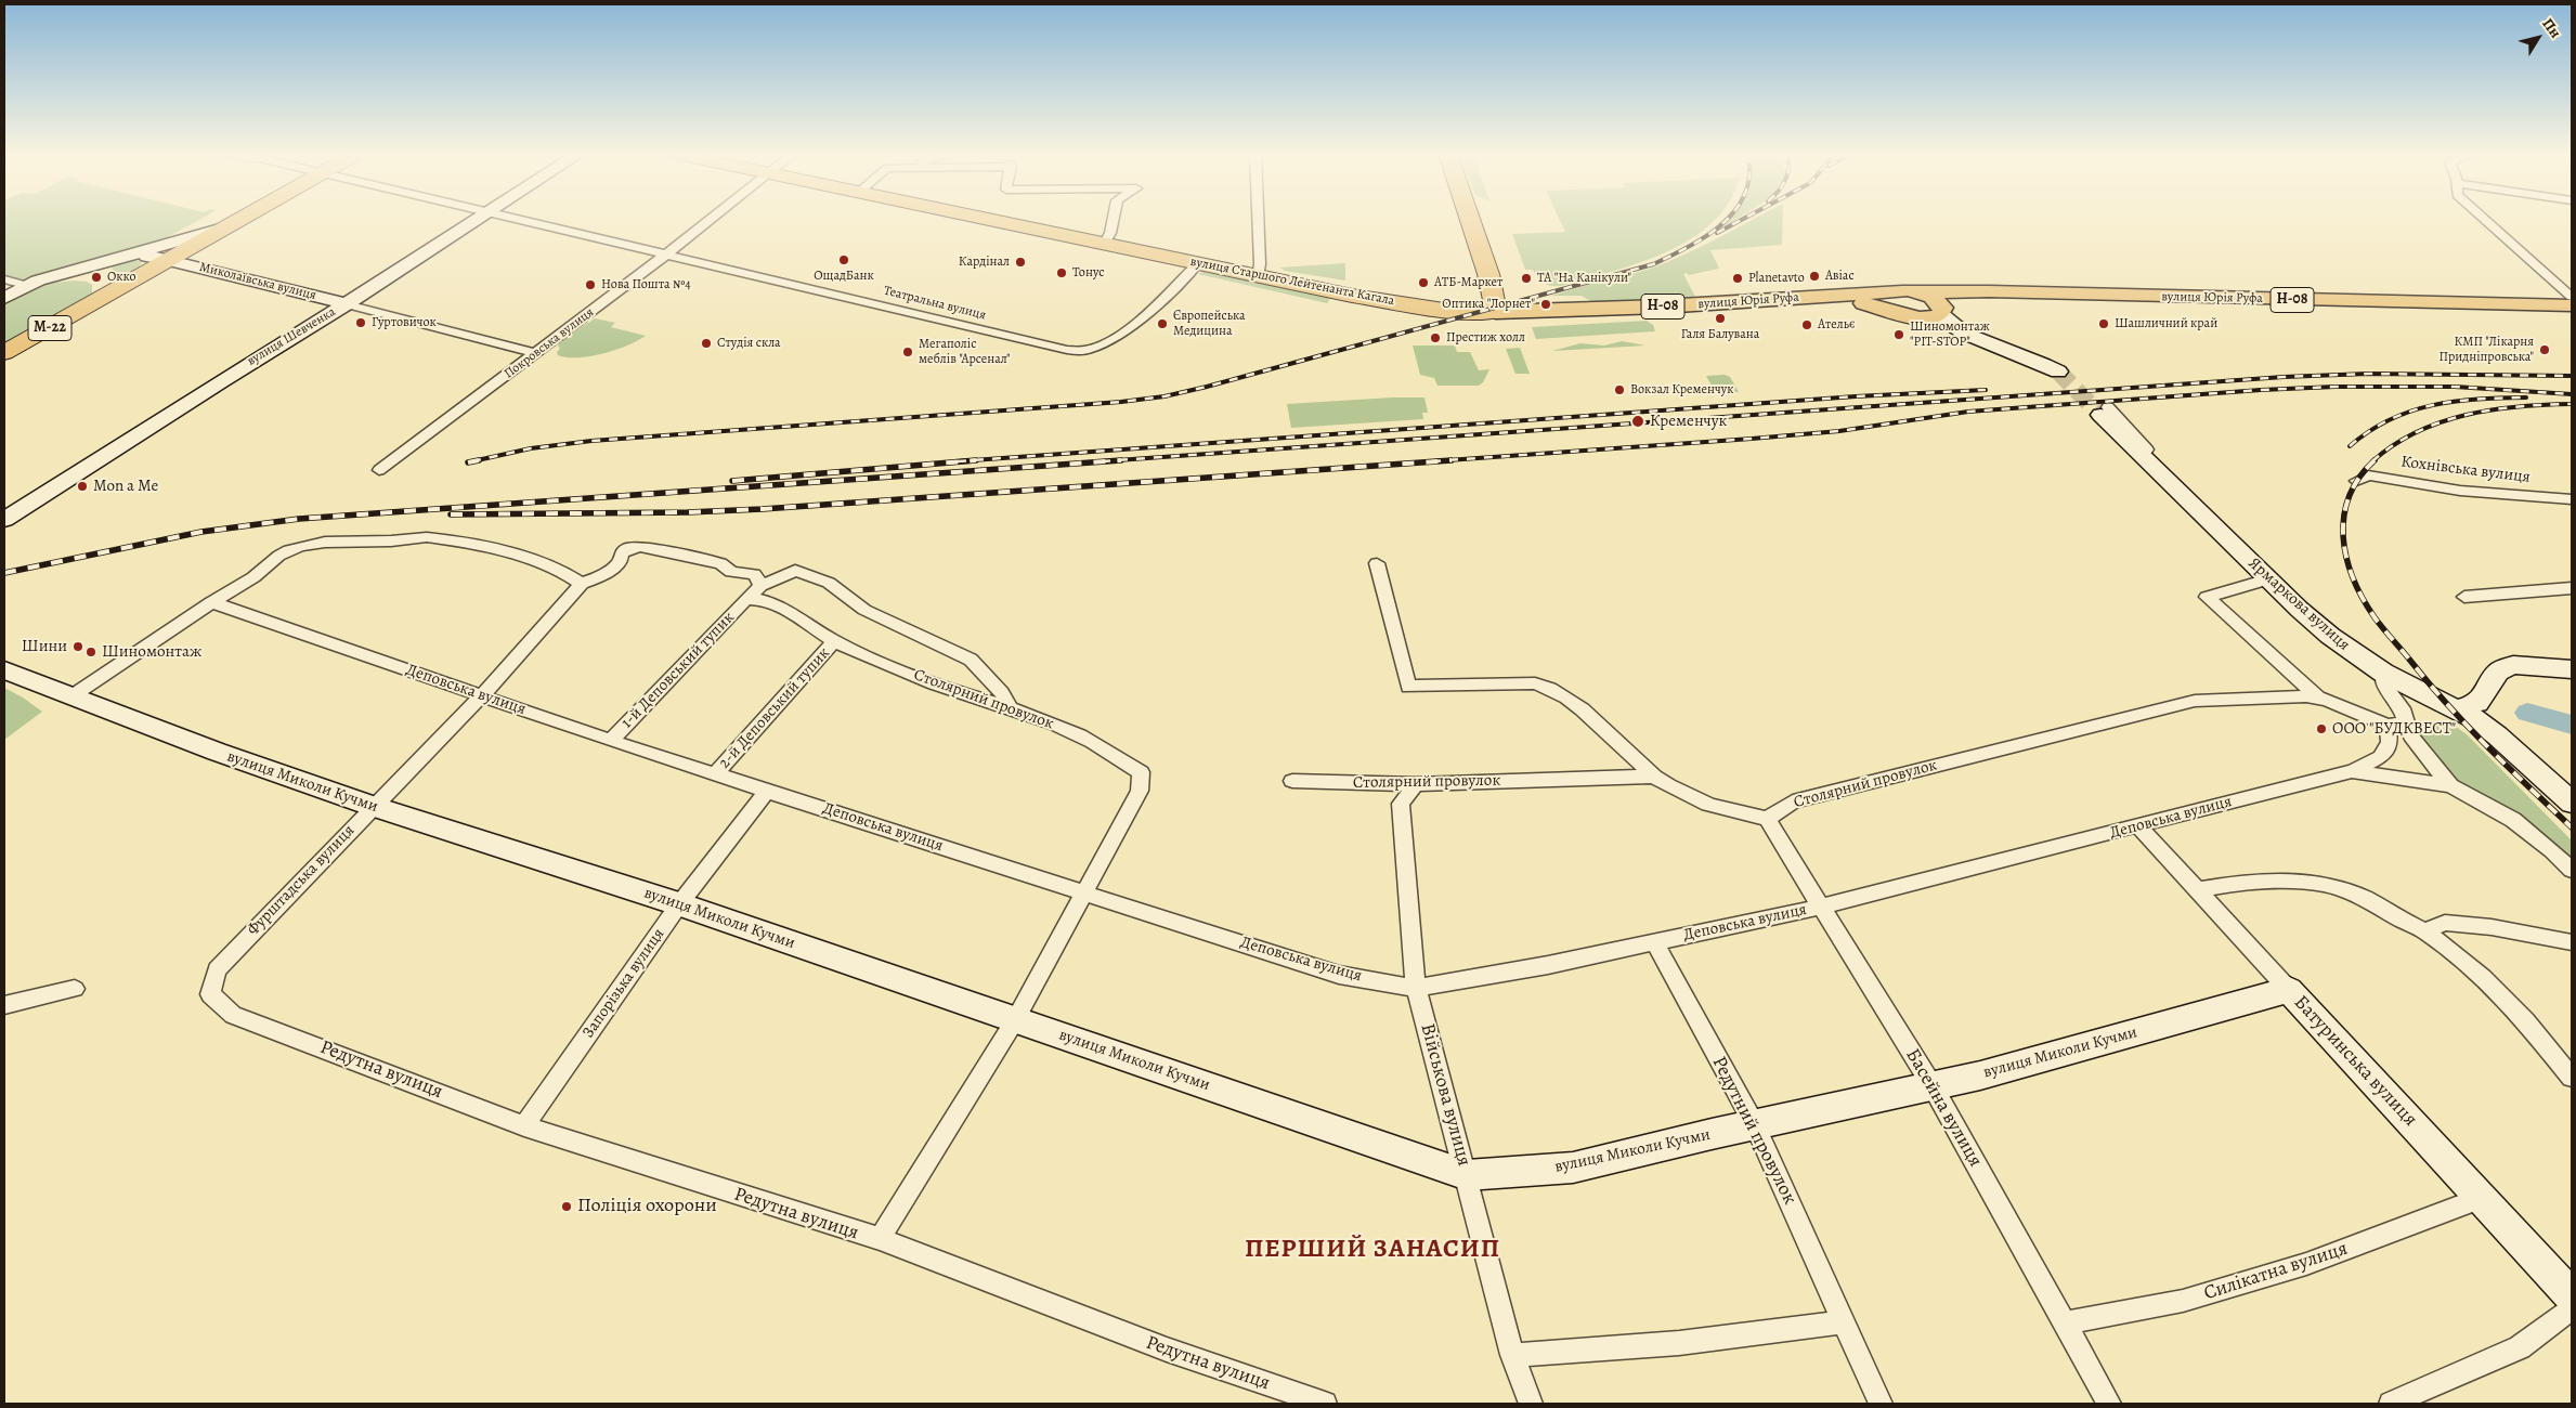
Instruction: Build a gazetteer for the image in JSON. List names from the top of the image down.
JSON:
{
  "streets": {
    "highway": ["вулиця Старшого Лейтенанта Кагала", "М-22"],
    "main road": ["вулиця Юрія Руфа", "Н-08"],
    "street": [
      "Миколаївська вулиця",
      "Театральна вулиця",
      "вулиця Шевченка",
      "Покровська вулиця",
      "Кохнівська вулиця",
      "Ярмаркова вулиця",
      "1-й Деповський тупик",
      "Деповська вулиця",
      "Столярний провулок",
      "2-й Деповський тупик",
      "вулиця Миколи Кучми",
      "Фурштадська вулиця",
      "Запорізька вулиця",
      "Батуринська вулиця",
      "Редутна вулиця",
      "Військова вулиця",
      "Басейна вулиця",
      "Редутний провулок",
      "Силікатна вулиця"
    ]
  },
  "crossings": [
    ["Миколаївська вулиця", "М-22"],
    ["Миколаївська вулиця", "вулиця Шевченка"],
    ["Миколаївська вулиця", "Покровська вулиця"],
    ["вулиця Старшого Лейтенанта Кагала", "вулиця Юрія Руфа"],
    ["вулиця Старшого Лейтенанта Кагала", "Театральна вулиця"],
    ["вулиця Юрія Руфа", "Н-08"],
    ["Театральна вулиця", "Покровська вулиця"],
    ["1-й Деповський тупик", "Деповська вулиця"],
    ["1-й Деповський тупик", "Столярний провулок"],
    ["Деповська вулиця", "Столярний провулок"],
    ["Деповська вулиця", "2-й Деповський тупик"],
    ["Деповська вулиця", "Фурштадська вулиця"],
    ["Деповська вулиця", "Запорізька вулиця"],
    ["Деповська вулиця", "Батуринська вулиця"],
    ["Деповська вулиця", "Військова вулиця"],
    ["Деповська вулиця", "Басейна вулиця"],
    ["Деповська вулиця", "Редутний провулок"],
    ["Столярний провулок", "2-й Деповський тупик"],
    ["Столярний провулок", "Військова вулиця"],
    ["Столярний провулок", "Басейна вулиця"],
    ["вулиця Миколи Кучми", "Фурштадська вулиця"],
    ["вулиця Миколи Кучми", "Запорізька вулиця"],
    ["вулиця Миколи Кучми", "Батуринська вулиця"],
    ["вулиця Миколи Кучми", "Військова вулиця"],
    ["вулиця Миколи Кучми", "Басейна вулиця"],
    ["вулиця Миколи Кучми", "Редутний провулок"],
    ["Фурштадська вулиця", "Редутна вулиця"],
    ["Запорізька вулиця", "Редутна вулиця"],
    ["Батуринська вулиця", "Силікатна вулиця"],
    ["Басейна вулиця", "Силікатна вулиця"]
  ],
  "districts": ["ПЕРШИЙ ЗАНАСИП"],
  "places": [
    "ОщадБанк",
    "Кардінал",
    "Тонус",
    "Авіас",
    "Окко",
    "ТА \"На Канікули\"",
    "Planetavto",
    "АТБ-Маркет",
    "Нова Пошта №4",
    "Оптика \"Лорнет\"",
    "Галя Балувана",
    "Гуртовичок",
    "Європейська Медицина",
    "Шашличний край",
    "Ательє",
    "Шиномонтаж \"PIT-STOP\"",
    "Престиж холл",
    "Студія скла",
    "КМП \"Лікарня Придніпровська\"",
    "Мегаполіс меблів \"Арсенал\"",
    "Вокзал Кременчук",
    "Кременчук",
    "Mon a Me",
    "Шини",
    "Шиномонтаж",
    "ООО \"БУДКВЕСТ\"",
    "Поліція охорони"
  ],
  "north": "top right"
}
